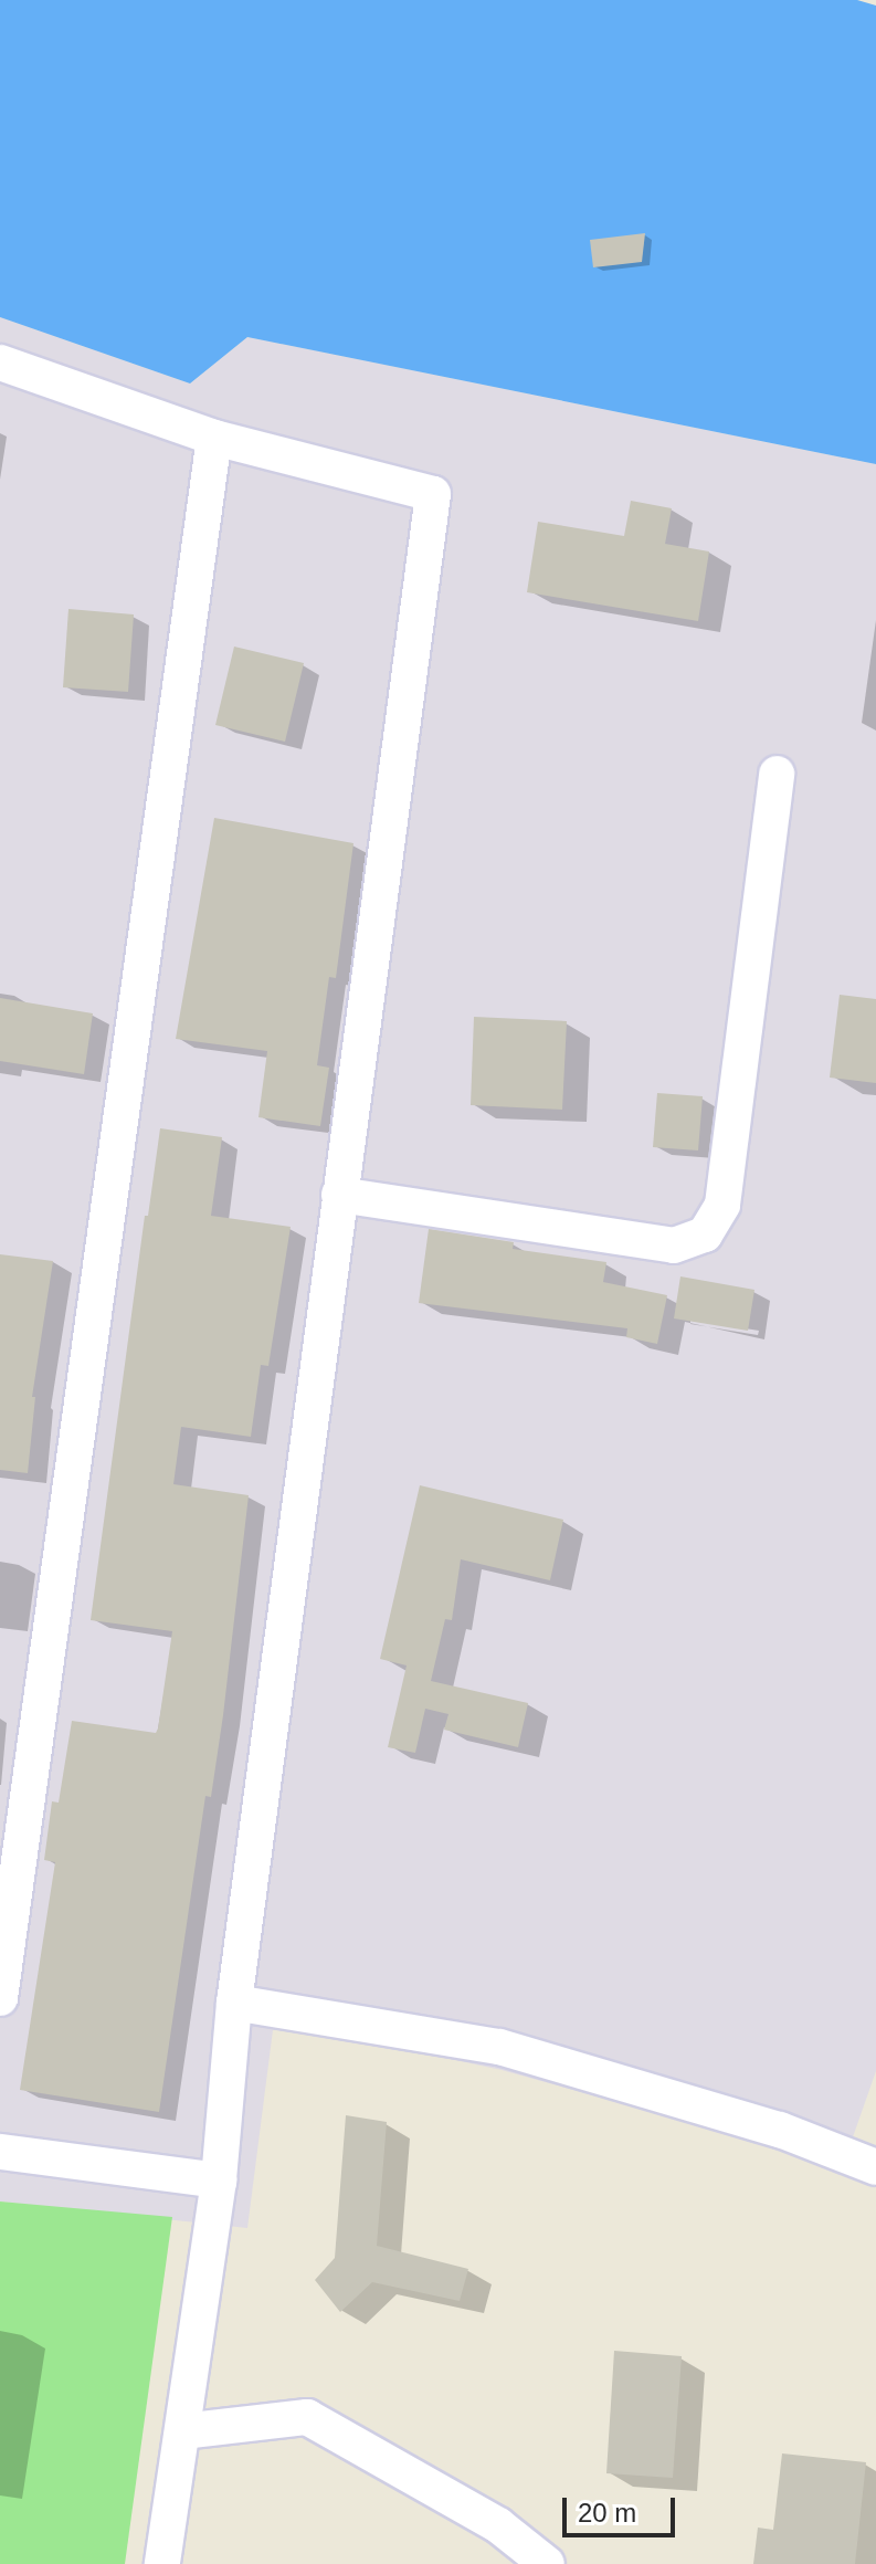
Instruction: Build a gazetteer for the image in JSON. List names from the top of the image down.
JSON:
{
  "scale_bar": "20 m"
}
